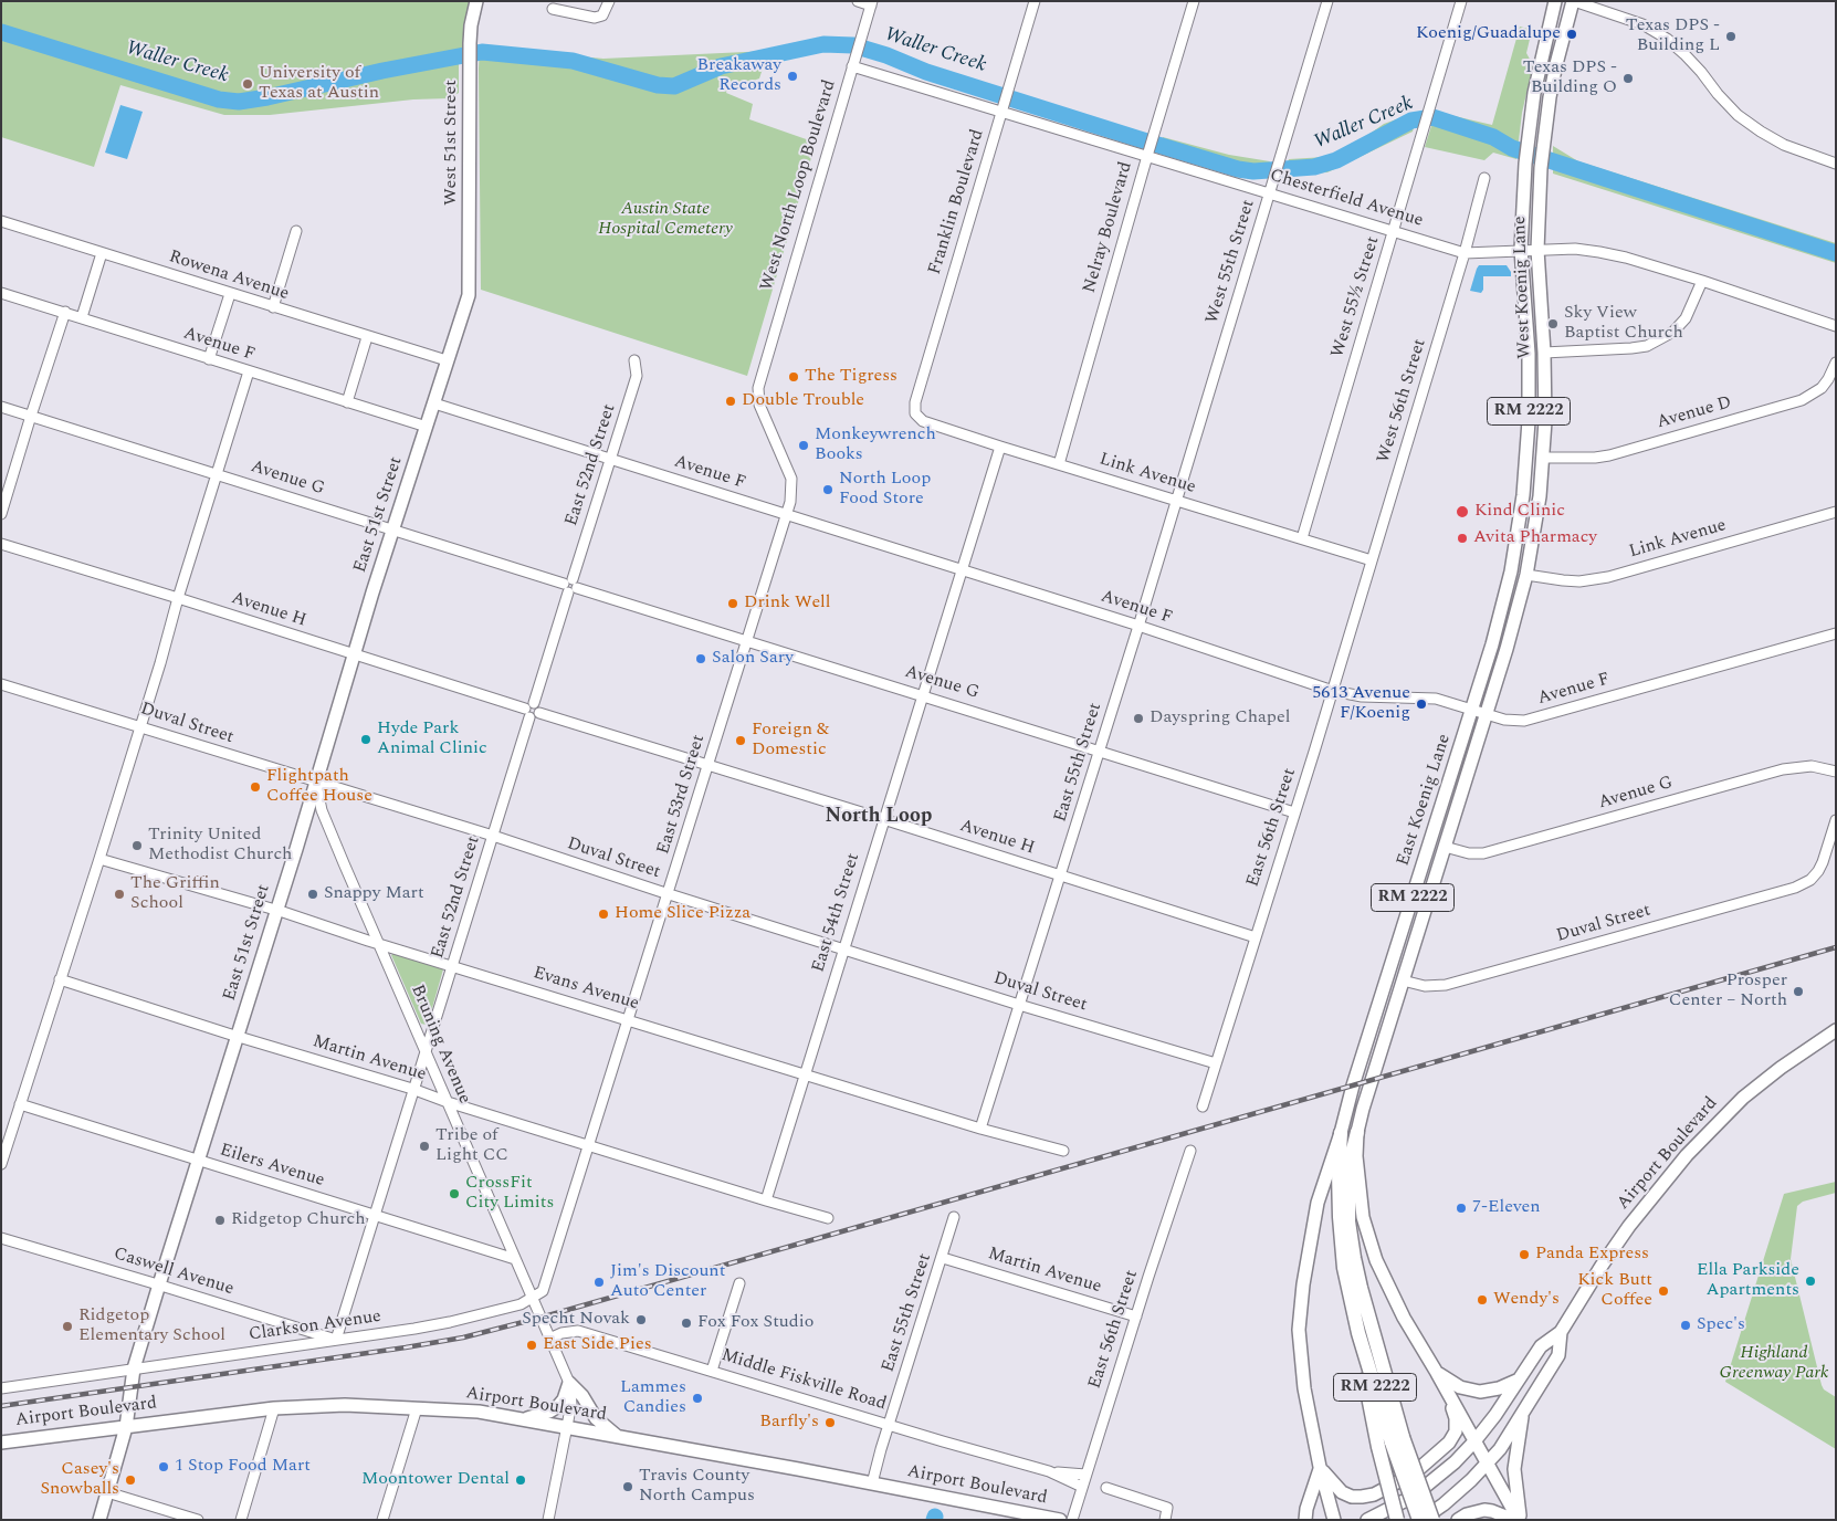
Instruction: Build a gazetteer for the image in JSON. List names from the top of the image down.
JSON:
{
  "streets": {
    "highway": ["RM 2222"],
    "main road": [
      "West 51st Street",
      "West Koenig Lane",
      "East 51st Street",
      "East Koenig Lane",
      "Airport Boulevard"
    ],
    "street": [
      "West North Loop Boulevard",
      "Chesterfield Avenue",
      "Franklin Boulevard",
      "Nelray Boulevard",
      "West 55th Street",
      "Rowena Avenue",
      "West 55½ Street",
      "Avenue F",
      "West 56th Street",
      "Avenue D",
      "East 52nd Street",
      "Link Avenue",
      "Avenue G",
      "Avenue H",
      "Duval Street",
      "East 55th Street",
      "East 53rd Street",
      "East 56th Street",
      "East 54th Street",
      "Evans Avenue",
      "Bruning Avenue",
      "Martin Avenue",
      "Eilers Avenue",
      "Caswell Avenue",
      "Clarkson Avenue",
      "Middle Fiskville Road"
    ]
  },
  "crossings": [
    ["West 51st Street", "East 51st Street"],
    ["West North Loop Boulevard", "Chesterfield Avenue"],
    ["West North Loop Boulevard", "Avenue F"],
    ["West North Loop Boulevard", "East 53rd Street"],
    ["Chesterfield Avenue", "Franklin Boulevard"],
    ["Chesterfield Avenue", "Nelray Boulevard"],
    ["Chesterfield Avenue", "West 55th Street"],
    ["Chesterfield Avenue", "West Koenig Lane"],
    ["Chesterfield Avenue", "West 55½ Street"],
    ["Chesterfield Avenue", "West 56th Street"],
    ["Franklin Boulevard", "Link Avenue"],
    ["Nelray Boulevard", "Link Avenue"],
    ["West 55th Street", "Link Avenue"],
    ["West 55th Street", "East 55th Street"],
    ["Rowena Avenue", "East 51st Street"],
    ["West Koenig Lane", "Avenue D"],
    ["West Koenig Lane", "Link Avenue"],
    ["West Koenig Lane", "East Koenig Lane"],
    ["West 55½ Street", "Link Avenue"],
    ["Avenue F", "East 52nd Street"],
    ["Avenue F", "East 51st Street"],
    ["Avenue F", "East 55th Street"],
    ["Avenue F", "East 53rd Street"],
    ["Avenue F", "East Koenig Lane"],
    ["Avenue F", "East 56th Street"],
    ["Avenue F", "East 54th Street"],
    ["West 56th Street", "Link Avenue"],
    ["West 56th Street", "East 56th Street"],
    ["RM 2222", "East Koenig Lane"],
    ["RM 2222", "Airport Boulevard"],
    ["East 52nd Street", "Avenue G"],
    ["East 52nd Street", "Avenue H"],
    ["East 52nd Street", "Duval Street"],
    ["East 52nd Street", "Evans Avenue"],
    ["East 52nd Street", "Bruning Avenue"],
    ["East 52nd Street", "Martin Avenue"],
    ["East 52nd Street", "Eilers Avenue"],
    ["East 52nd Street", "Caswell Avenue"],
    ["East 52nd Street", "Clarkson Avenue"],
    ["Link Avenue", "East 55th Street"],
    ["Link Avenue", "East Koenig Lane"],
    ["Link Avenue", "East 56th Street"],
    ["Link Avenue", "East 54th Street"],
    ["Avenue G", "East 51st Street"],
    ["Avenue G", "East 55th Street"],
    ["Avenue G", "East 53rd Street"],
    ["Avenue G", "East Koenig Lane"],
    ["Avenue G", "East 56th Street"],
    ["Avenue G", "East 54th Street"],
    ["East 51st Street", "Avenue H"],
    ["East 51st Street", "Duval Street"],
    ["East 51st Street", "Evans Avenue"],
    ["East 51st Street", "Bruning Avenue"],
    ["East 51st Street", "Martin Avenue"],
    ["East 51st Street", "Airport Boulevard"],
    ["East 51st Street", "Eilers Avenue"],
    ["East 51st Street", "Caswell Avenue"],
    ["East 51st Street", "Clarkson Avenue"],
    ["Avenue H", "East 55th Street"],
    ["Avenue H", "East 53rd Street"],
    ["Avenue H", "East 56th Street"],
    ["Avenue H", "East 54th Street"],
    ["Duval Street", "East 55th Street"],
    ["Duval Street", "East 53rd Street"],
    ["Duval Street", "East Koenig Lane"],
    ["Duval Street", "East 56th Street"],
    ["Duval Street", "East 54th Street"],
    ["Duval Street", "Bruning Avenue"],
    ["East 55th Street", "Evans Avenue"],
    ["East 55th Street", "Martin Avenue"],
    ["East 55th Street", "Airport Boulevard"],
    ["East 55th Street", "Middle Fiskville Road"],
    ["East 53rd Street", "Evans Avenue"],
    ["East 53rd Street", "Bruning Avenue"],
    ["East 53rd Street", "Martin Avenue"],
    ["East 53rd Street", "Clarkson Avenue"],
    ["East 56th Street", "Martin Avenue"],
    ["East 56th Street", "Middle Fiskville Road"],
    ["East 54th Street", "Evans Avenue"],
    ["East 54th Street", "Martin Avenue"],
    ["Evans Avenue", "Bruning Avenue"],
    ["Bruning Avenue", "Martin Avenue"],
    ["Bruning Avenue", "Eilers Avenue"],
    ["Bruning Avenue", "Clarkson Avenue"],
    ["Bruning Avenue", "Middle Fiskville Road"],
    ["Caswell Avenue", "Clarkson Avenue"]
  ],
  "districts": ["North Loop"],
  "water": ["Waller Creek"],
  "parks": ["Austin State Hospital Cemetery", "Highland Greenway Park"],
  "places": [
    "Koenig/Guadalupe",
    "Texas DPS - Building L",
    "Breakaway Records",
    "Texas DPS - Building O",
    "University of Texas at Austin",
    "Sky View Baptist Church",
    "The Tigress",
    "Double Trouble",
    "Monkeywrench Books",
    "North Loop Food Store",
    "Kind Clinic",
    "Avita Pharmacy",
    "Drink Well",
    "Salon Sary",
    "5613 Avenue F/Koenig",
    "Dayspring Chapel",
    "Hyde Park Animal Clinic",
    "Foreign & Domestic",
    "Flightpath Coffee House",
    "Trinity United Methodist Church",
    "The Griffin School",
    "Snappy Mart",
    "Home Slice Pizza",
    "Prosper Center – North",
    "Tribe of Light CC",
    "CrossFit City Limits",
    "7-Eleven",
    "Ridgetop Church",
    "Panda Express",
    "Ella Parkside Apartments",
    "Jim's Discount Auto Center",
    "Kick Butt Coffee",
    "Wendy's",
    "Specht Novak",
    "Fox Fox Studio",
    "Spec's",
    "Ridgetop Elementary School",
    "East Side Pies",
    "Lammes Candies",
    "Barfly's",
    "1 Stop Food Mart",
    "Casey's Snowballs",
    "Moontower Dental",
    "Travis County North Campus"
  ]
}
